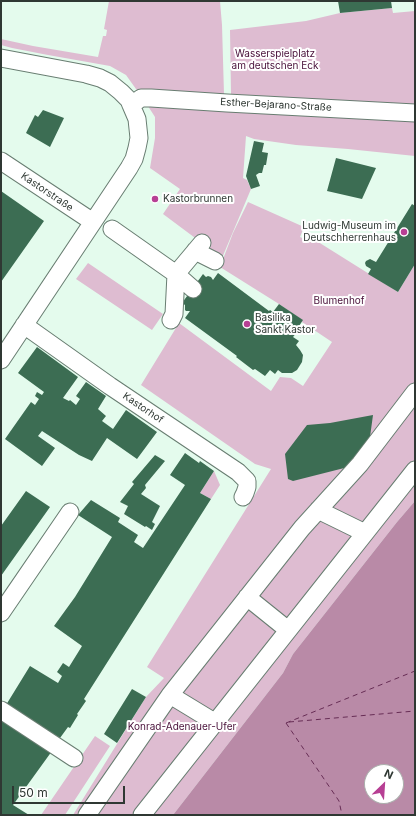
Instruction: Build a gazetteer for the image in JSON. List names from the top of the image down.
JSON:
{
  "streets": {
    "street": ["Esther-Bejarano-Straße", "Kastorstraße", "Kastorhof"]
  },
  "parks": ["Wasserspielplatz am deutschen Eck", "Blumenhof", "Konrad-Adenauer-Ufer"],
  "places": ["Kastorbrunnen", "Ludwig-Museum im Deutschherrenhaus", "Basilika Sankt Kastor"],
  "scale_bar": "50 m",
  "north": "top right"
}
